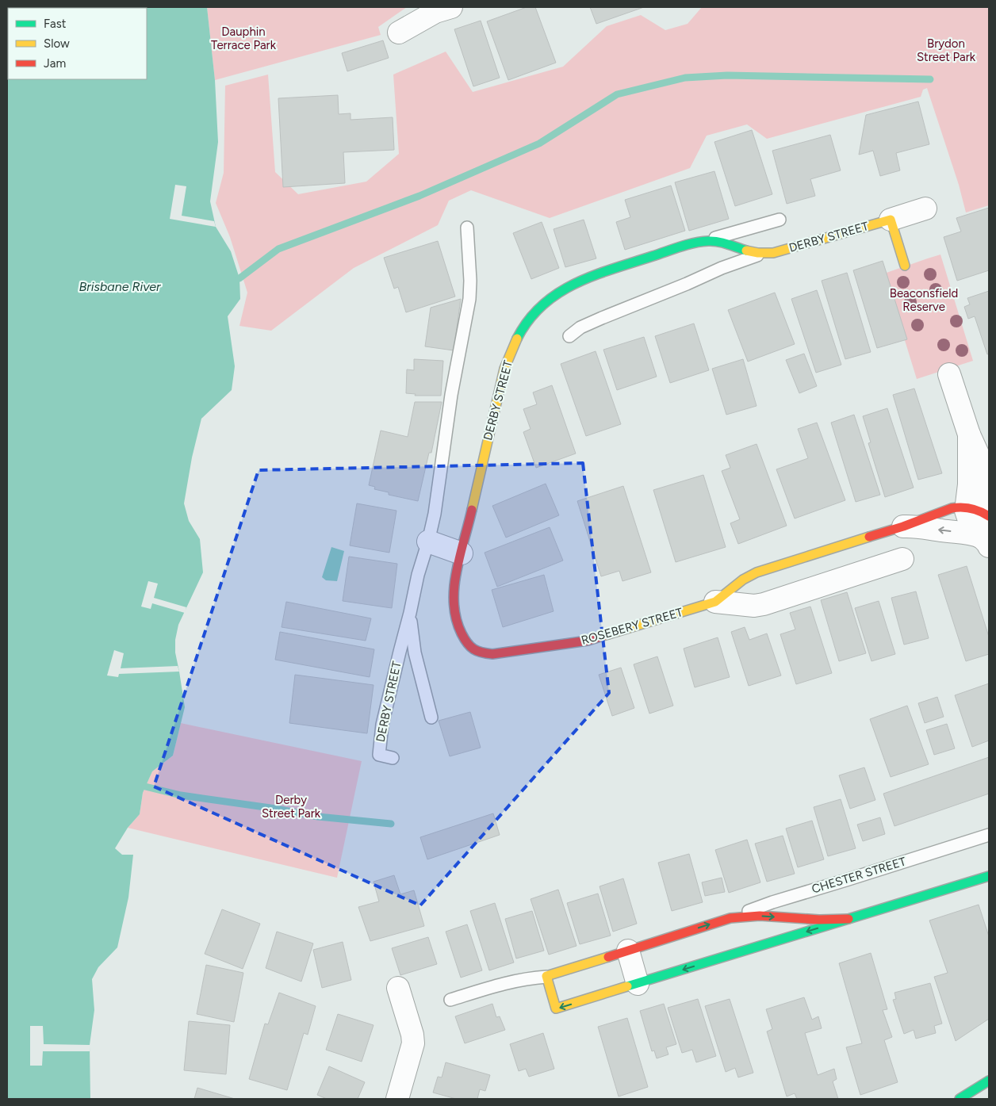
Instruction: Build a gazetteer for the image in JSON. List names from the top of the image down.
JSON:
{
  "streets": {
    "street": ["DERBY STREET", "ROSEBERY STREET", "CHESTER STREET"]
  },
  "crossings": [
    ["DERBY STREET", "ROSEBERY STREET"]
  ],
  "water": ["Brisbane River"],
  "parks": [
    "Dauphin Terrace Park",
    "Brydon Street Park",
    "Beaconsfield Reserve",
    "Derby Street Park"
  ],
  "legend": ["Fast", "Slow", "Jam"]
}
